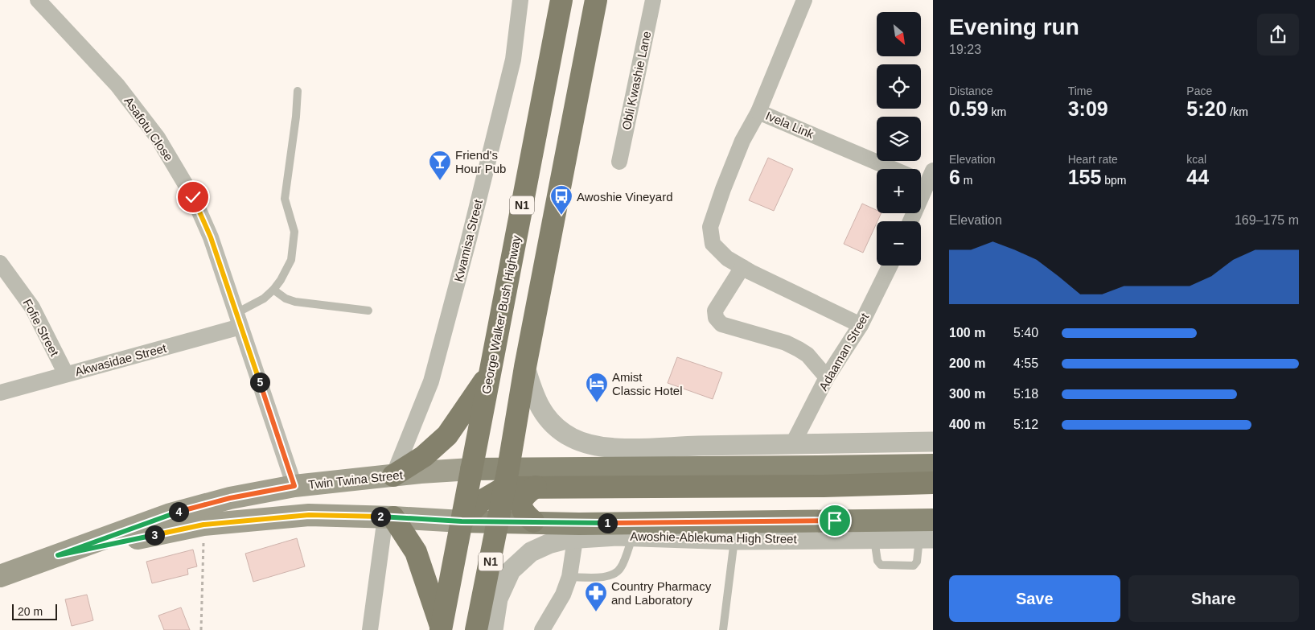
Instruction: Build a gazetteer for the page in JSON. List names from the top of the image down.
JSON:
{
  "streets": {
    "highway": ["N1", "George Walker Bush Highway"],
    "main road": ["Twin Twina Street", "Awoshie-Ablekuma High Street"],
    "street": [
      "Obli Kwashie Lane",
      "Ivela Link",
      "Asafotu Close",
      "Kwamisa Street",
      "Fofie Street",
      "Adaaman Street",
      "Akwasidae Street"
    ]
  },
  "crossings": [
    ["Asafotu Close", "Akwasidae Street"],
    ["Asafotu Close", "Twin Twina Street"],
    ["N1", "Awoshie-Ablekuma High Street"],
    ["Kwamisa Street", "Twin Twina Street"],
    ["George Walker Bush Highway", "Twin Twina Street"],
    ["George Walker Bush Highway", "Awoshie-Ablekuma High Street"],
    ["Fofie Street", "Akwasidae Street"],
    ["Twin Twina Street", "Awoshie-Ablekuma High Street"]
  ],
  "places": {
    "bar": ["Friend's Hour Pub"],
    "bus stop": ["Awoshie Vineyard"],
    "hotel": ["Amist Classic Hotel"],
    "pharmacy": ["Country Pharmacy and Laboratory"]
  },
  "scale_bar": "20 m",
  "north": "bottom right",
  "page": {
    "heading": ["Evening run", "19:23"],
    "map_buttons": ["+", "−"],
    "stats": [
      ["Distance", "0.59 km"],
      ["Time", "3:09"],
      ["Pace", "5:20 /km"],
      ["Elevation", "6 m"],
      ["Heart rate", "155 bpm"],
      ["kcal", "44"]
    ],
    "chart": ["Elevation", "169–175 m"],
    "list": [
      {
        "name": "100 m",
        "note": "5:40"
      },
      {
        "name": "200 m",
        "note": "4:55"
      },
      {
        "name": "300 m",
        "note": "5:18"
      },
      {
        "name": "400 m",
        "note": "5:12"
      }
    ],
    "pins": [
      "5",
      "4",
      "2",
      "1",
      "3"
    ],
    "buttons": ["Save", "Share"],
    "scale": "20 m"
  }
}
